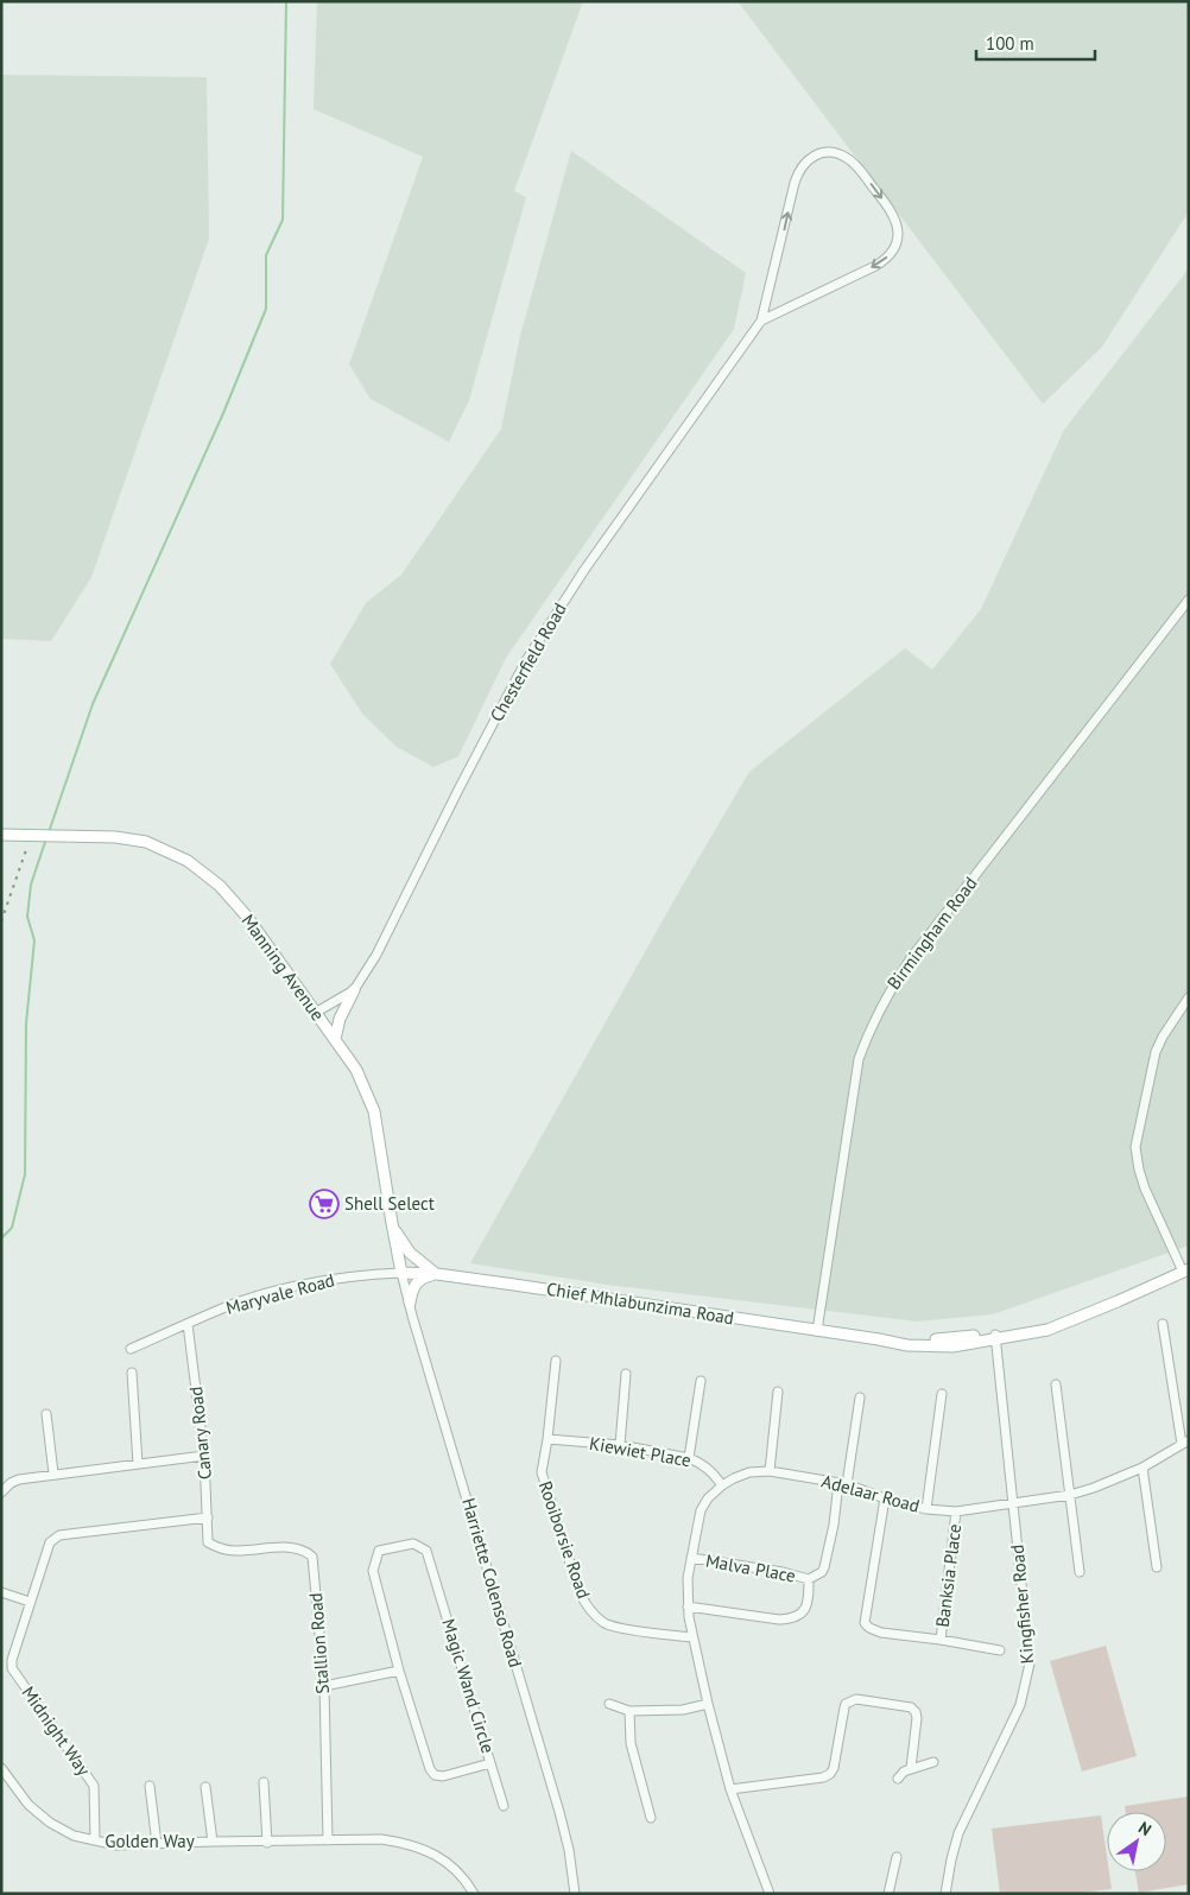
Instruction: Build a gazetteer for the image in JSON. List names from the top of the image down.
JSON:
{
  "streets": {
    "main road": ["Manning Avenue", "Chief Mhlabunzima Road"],
    "street": [
      "Chesterfield Road",
      "Birmingham Road",
      "Maryvale Road",
      "Canary Road",
      "Kiewiet Place",
      "Adelaar Road",
      "Rooiborsie Road",
      "Malva Place",
      "Banksia Place",
      "Harriette Colenso Road",
      "Kingfisher Road",
      "Stallion Road",
      "Magic Wand Circle",
      "Midnight Way",
      "Golden Way"
    ]
  },
  "crossings": [
    ["Chesterfield Road", "Manning Avenue"],
    ["Birmingham Road", "Chief Mhlabunzima Road"],
    ["Manning Avenue", "Maryvale Road"],
    ["Manning Avenue", "Chief Mhlabunzima Road"],
    ["Manning Avenue", "Harriette Colenso Road"],
    ["Maryvale Road", "Chief Mhlabunzima Road"],
    ["Maryvale Road", "Canary Road"],
    ["Maryvale Road", "Harriette Colenso Road"],
    ["Chief Mhlabunzima Road", "Harriette Colenso Road"],
    ["Chief Mhlabunzima Road", "Kingfisher Road"],
    ["Canary Road", "Stallion Road"],
    ["Canary Road", "Midnight Way"],
    ["Kiewiet Place", "Adelaar Road"],
    ["Kiewiet Place", "Rooiborsie Road"],
    ["Adelaar Road", "Rooiborsie Road"],
    ["Adelaar Road", "Malva Place"],
    ["Adelaar Road", "Banksia Place"],
    ["Adelaar Road", "Kingfisher Road"],
    ["Stallion Road", "Golden Way"],
    ["Midnight Way", "Golden Way"]
  ],
  "places": {
    "supermarket": ["Shell Select"]
  },
  "scale_bar": "100 m",
  "north": "top right"
}
